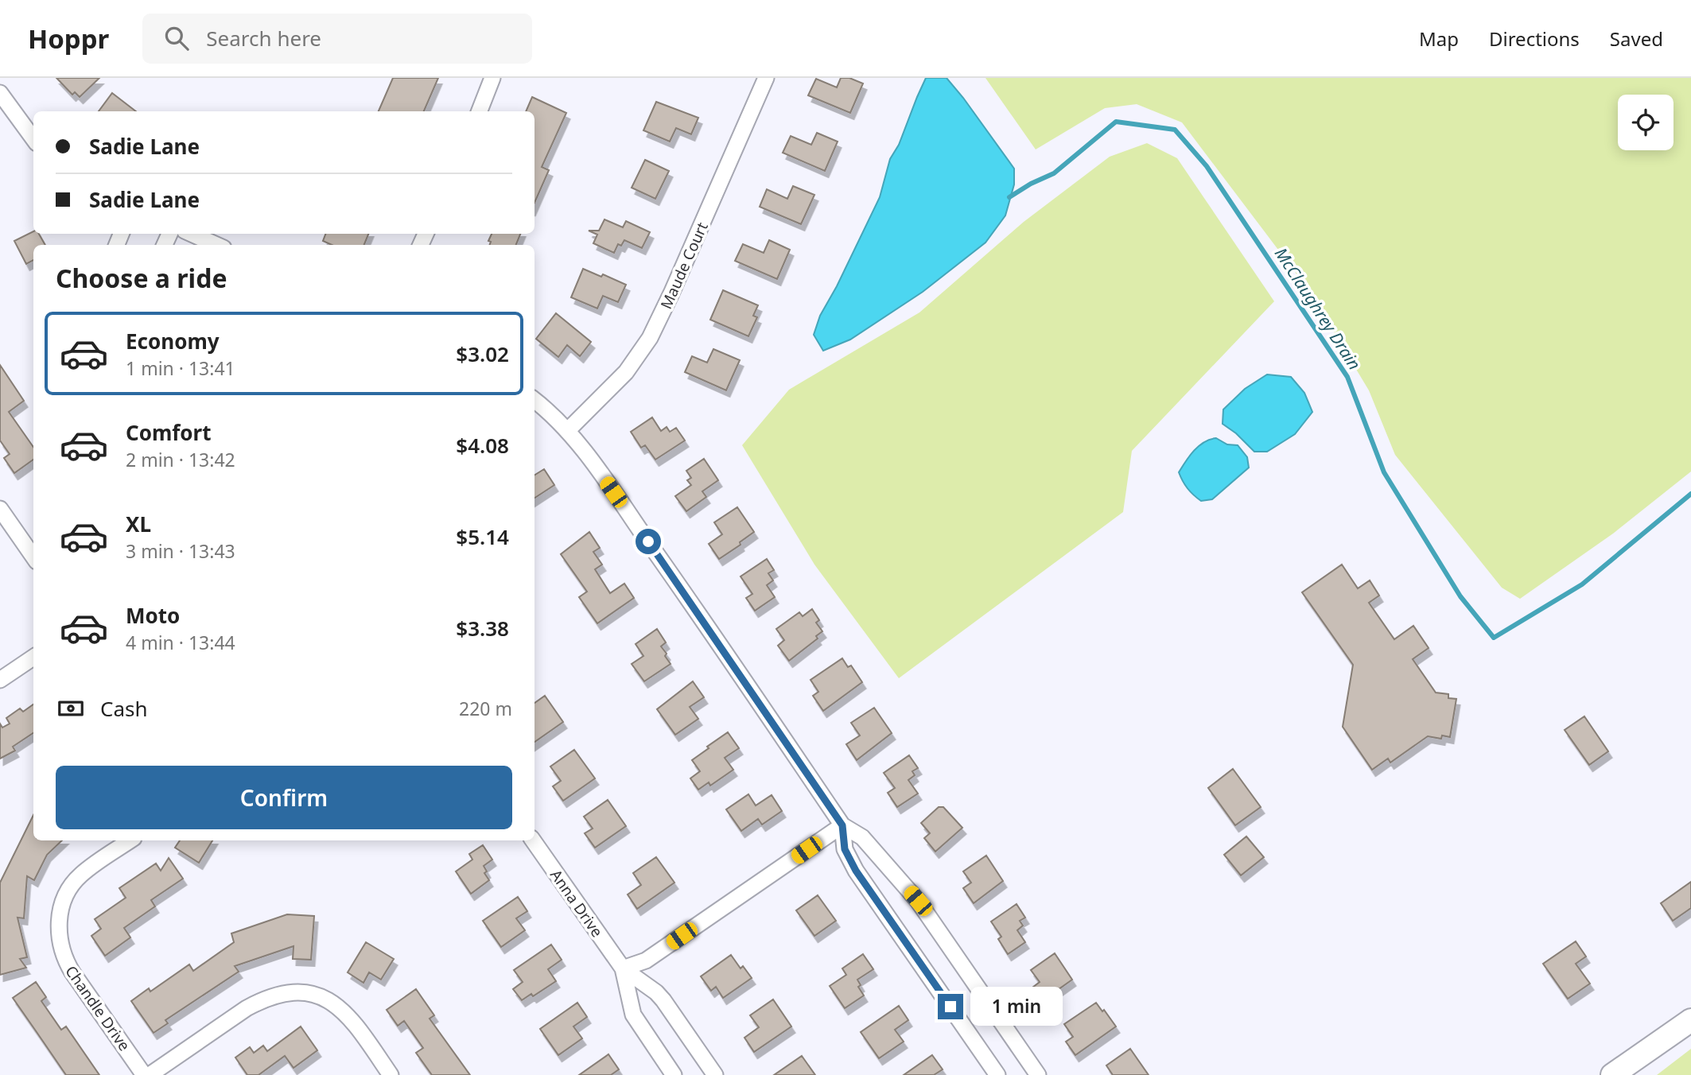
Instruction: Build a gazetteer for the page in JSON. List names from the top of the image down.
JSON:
{
  "streets": {
    "street": ["Maude Court", "Anna Drive", "Chandle Drive"]
  },
  "water": ["McClaughrey Drain"],
  "page": {
    "header": "Hoppr",
    "search": "Search here",
    "nav": ["Map", "Directions", "Saved"],
    "banner": ["Sadie Lane", "Sadie Lane"],
    "heading": "Choose a ride",
    "list": [
      {
        "name": "Economy",
        "note": "1 min · 13:41",
        "value": "$3.02"
      },
      {
        "name": "Comfort",
        "note": "2 min · 13:42",
        "value": "$4.08"
      },
      {
        "name": "XL",
        "note": "3 min · 13:43",
        "value": "$5.14"
      },
      {
        "name": "Moto",
        "note": "4 min · 13:44",
        "value": "$3.38"
      }
    ],
    "pay": ["Cash", "220 m"],
    "buttons": "Confirm",
    "bubble": "1 min"
  }
}
